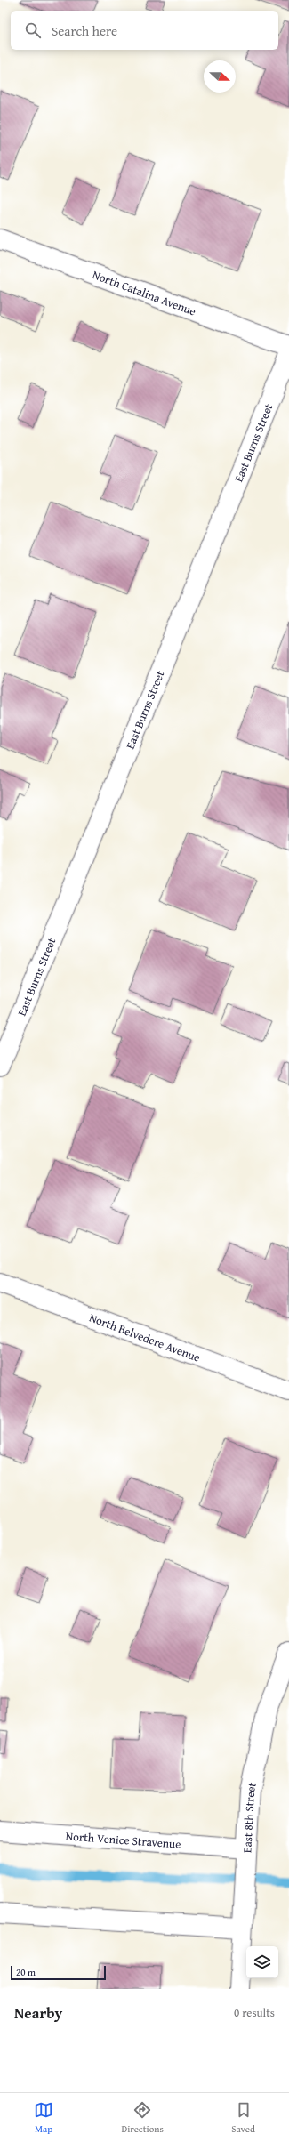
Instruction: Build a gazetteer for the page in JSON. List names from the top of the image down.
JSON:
{
  "streets": {
    "street": [
      "North Catalina Avenue",
      "East Burns Street",
      "North Belvedere Avenue",
      "East 8th Street",
      "North Venice Stravenue"
    ]
  },
  "crossings": [
    ["East 8th Street", "North Venice Stravenue"]
  ],
  "scale_bar": "20 m",
  "north": "right",
  "page": {
    "search": "Search here",
    "scale": "20 m",
    "heading": ["Nearby", "0 results"],
    "nav": ["Map", "Directions", "Saved"]
  }
}
